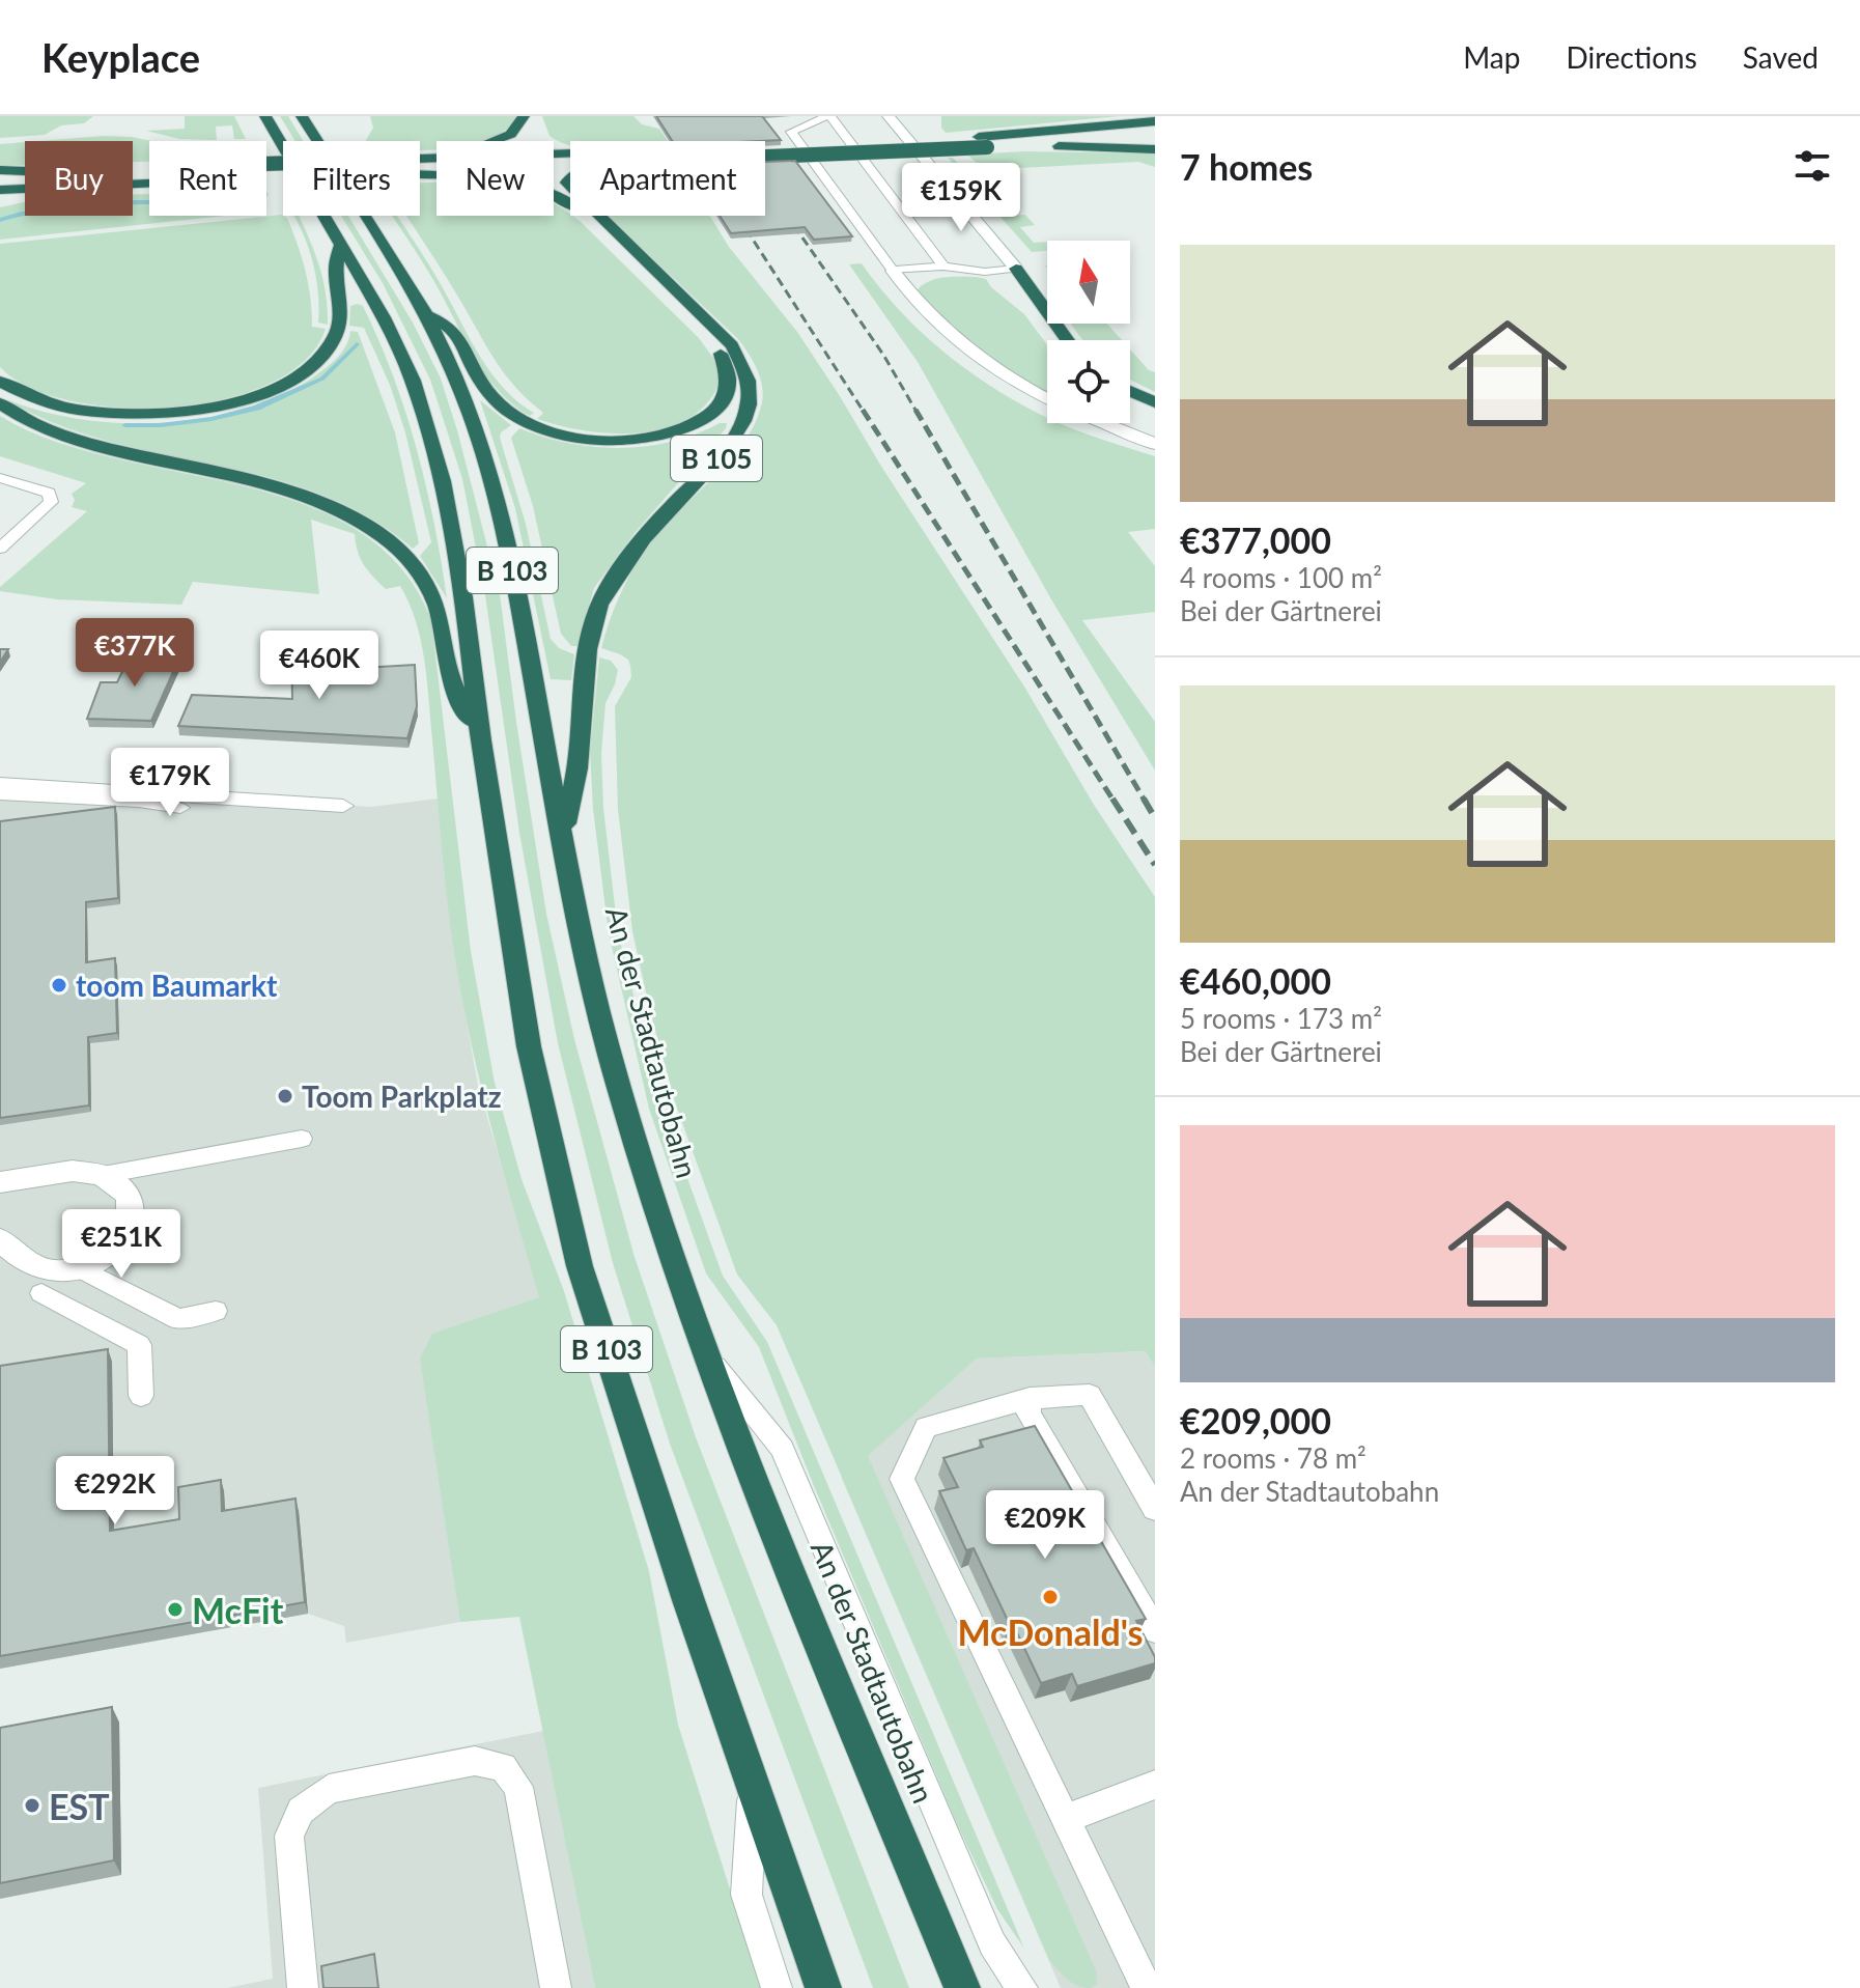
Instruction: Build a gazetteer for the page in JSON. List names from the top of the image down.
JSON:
{
  "streets": {
    "highway": ["B 105", "B 103", "An der Stadtautobahn"]
  },
  "crossings": [
    ["B 105", "An der Stadtautobahn"]
  ],
  "places": [
    "toom Baumarkt",
    "Toom Parkplatz",
    "McDonald's",
    "McFit",
    "EST"
  ],
  "north": "top",
  "page": {
    "header": "Keyplace",
    "nav": ["Map", "Directions", "Saved"],
    "heading": "7 homes",
    "chip": [
      "Buy",
      "Rent",
      "Filters",
      "New",
      "Apartment"
    ],
    "price": [
      "€159K",
      "€377K",
      "€460K",
      "€179K",
      "€251K",
      "€292K",
      "€209K"
    ],
    "list": [
      {
        "name": "€377,000",
        "note": "4 rooms · 100 m² · Bei der Gärtnerei"
      },
      {
        "name": "€460,000",
        "note": "5 rooms · 173 m² · Bei der Gärtnerei"
      },
      {
        "name": "€209,000",
        "note": "2 rooms · 78 m² · An der Stadtautobahn"
      }
    ]
  }
}
